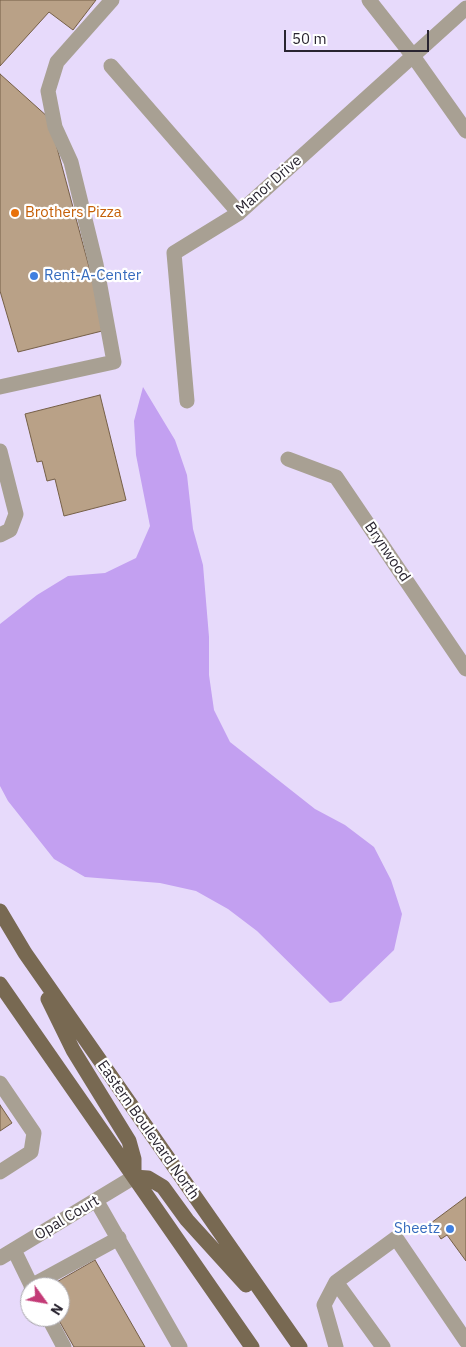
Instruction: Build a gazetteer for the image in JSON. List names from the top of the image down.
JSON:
{
  "streets": {
    "main road": ["Eastern Boulevard North"],
    "street": ["Manor Drive", "Brynwood", "Opal Court"]
  },
  "places": ["Brothers Pizza", "Rent-A-Center", "Sheetz"],
  "scale_bar": "50 m",
  "north": "bottom right"
}
